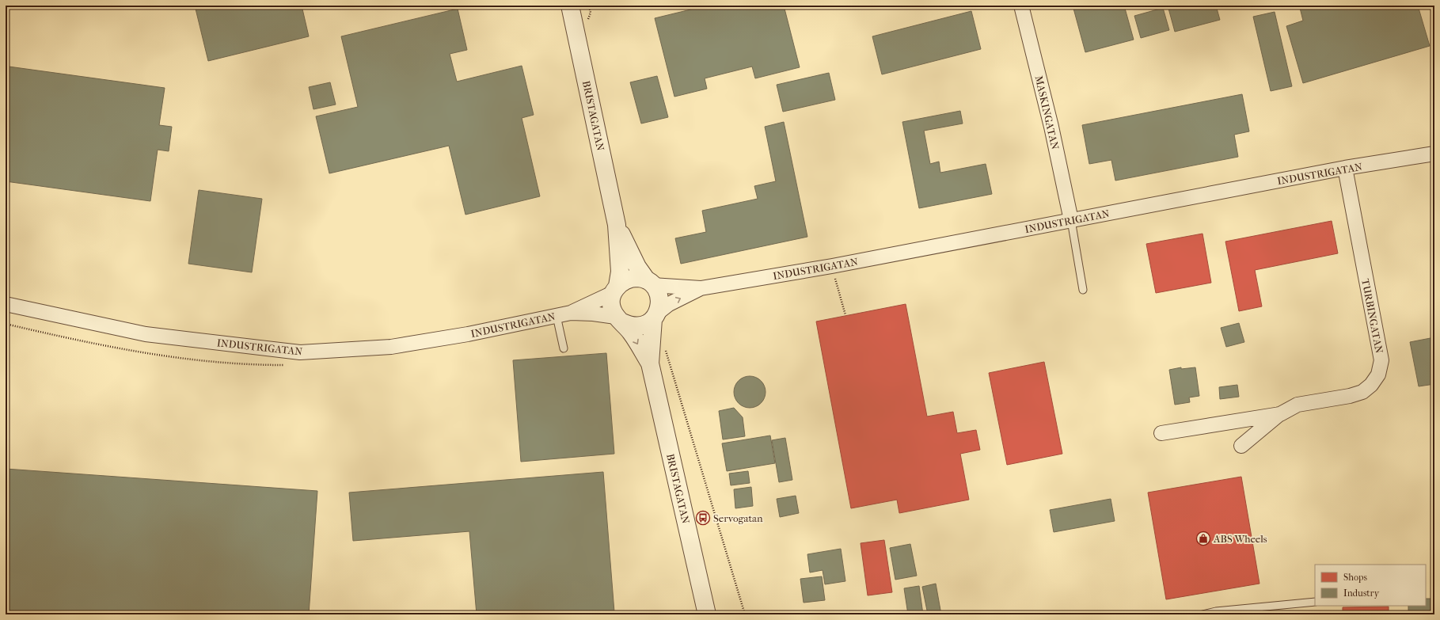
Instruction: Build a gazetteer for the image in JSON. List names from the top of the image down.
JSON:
{
  "streets": {
    "street": [
      "MASKINGATAN",
      "BRISTAGATAN",
      "INDUSTRIGATAN",
      "TURBINGATAN"
    ]
  },
  "crossings": [
    ["MASKINGATAN", "INDUSTRIGATAN"],
    ["BRISTAGATAN", "INDUSTRIGATAN"],
    ["INDUSTRIGATAN", "TURBINGATAN"]
  ],
  "places": {
    "bus stop": ["Servogatan"],
    "shop": ["ABS Wheels"]
  },
  "legend": ["Shops", "Industry"]
}
